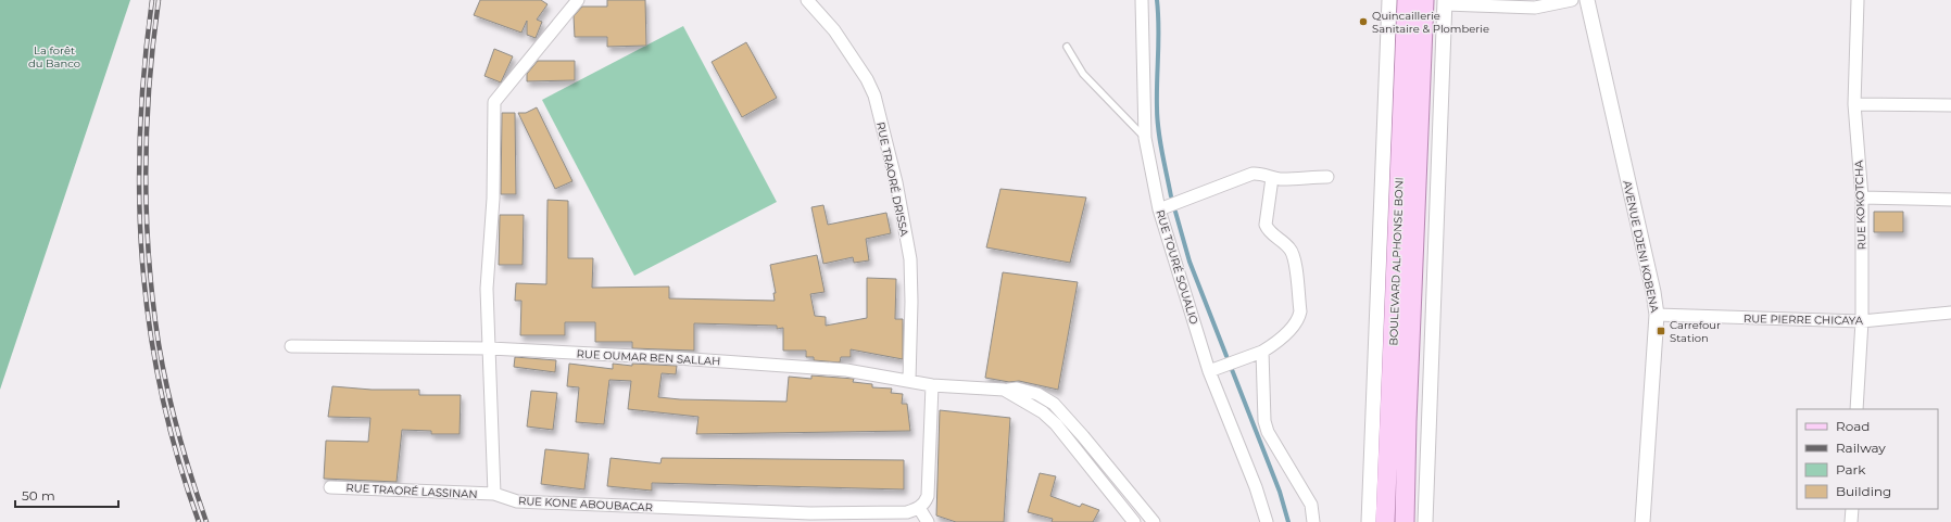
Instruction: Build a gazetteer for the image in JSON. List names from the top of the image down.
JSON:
{
  "streets": {
    "main road": ["BOULEVARD ALPHONSE BONI"],
    "street": [
      "RUE TRAORÉ DRISSA",
      "RUE KOKOTCHA",
      "AVENUE DJENI KOBENA",
      "RUE TOURÉ SOUALIO",
      "RUE PIERRE CHICAYA",
      "RUE OUMAR BEN SALLAH",
      "RUE TRAORÉ LASSINAN",
      "RUE KONE ABOUBACAR"
    ]
  },
  "crossings": [
    ["RUE TRAORÉ DRISSA", "RUE OUMAR BEN SALLAH"],
    ["RUE KOKOTCHA", "RUE PIERRE CHICAYA"],
    ["AVENUE DJENI KOBENA", "RUE PIERRE CHICAYA"],
    ["RUE TRAORÉ LASSINAN", "RUE KONE ABOUBACAR"]
  ],
  "parks": ["La forêt du Banco"],
  "places": {
    "other": ["Quincaillerie Sanitaire & Plomberie"],
    "transit": ["Carrefour Station"]
  },
  "legend": [
    "Road",
    "Railway",
    "Park",
    "Building"
  ],
  "scale_bar": "50 m"
}
